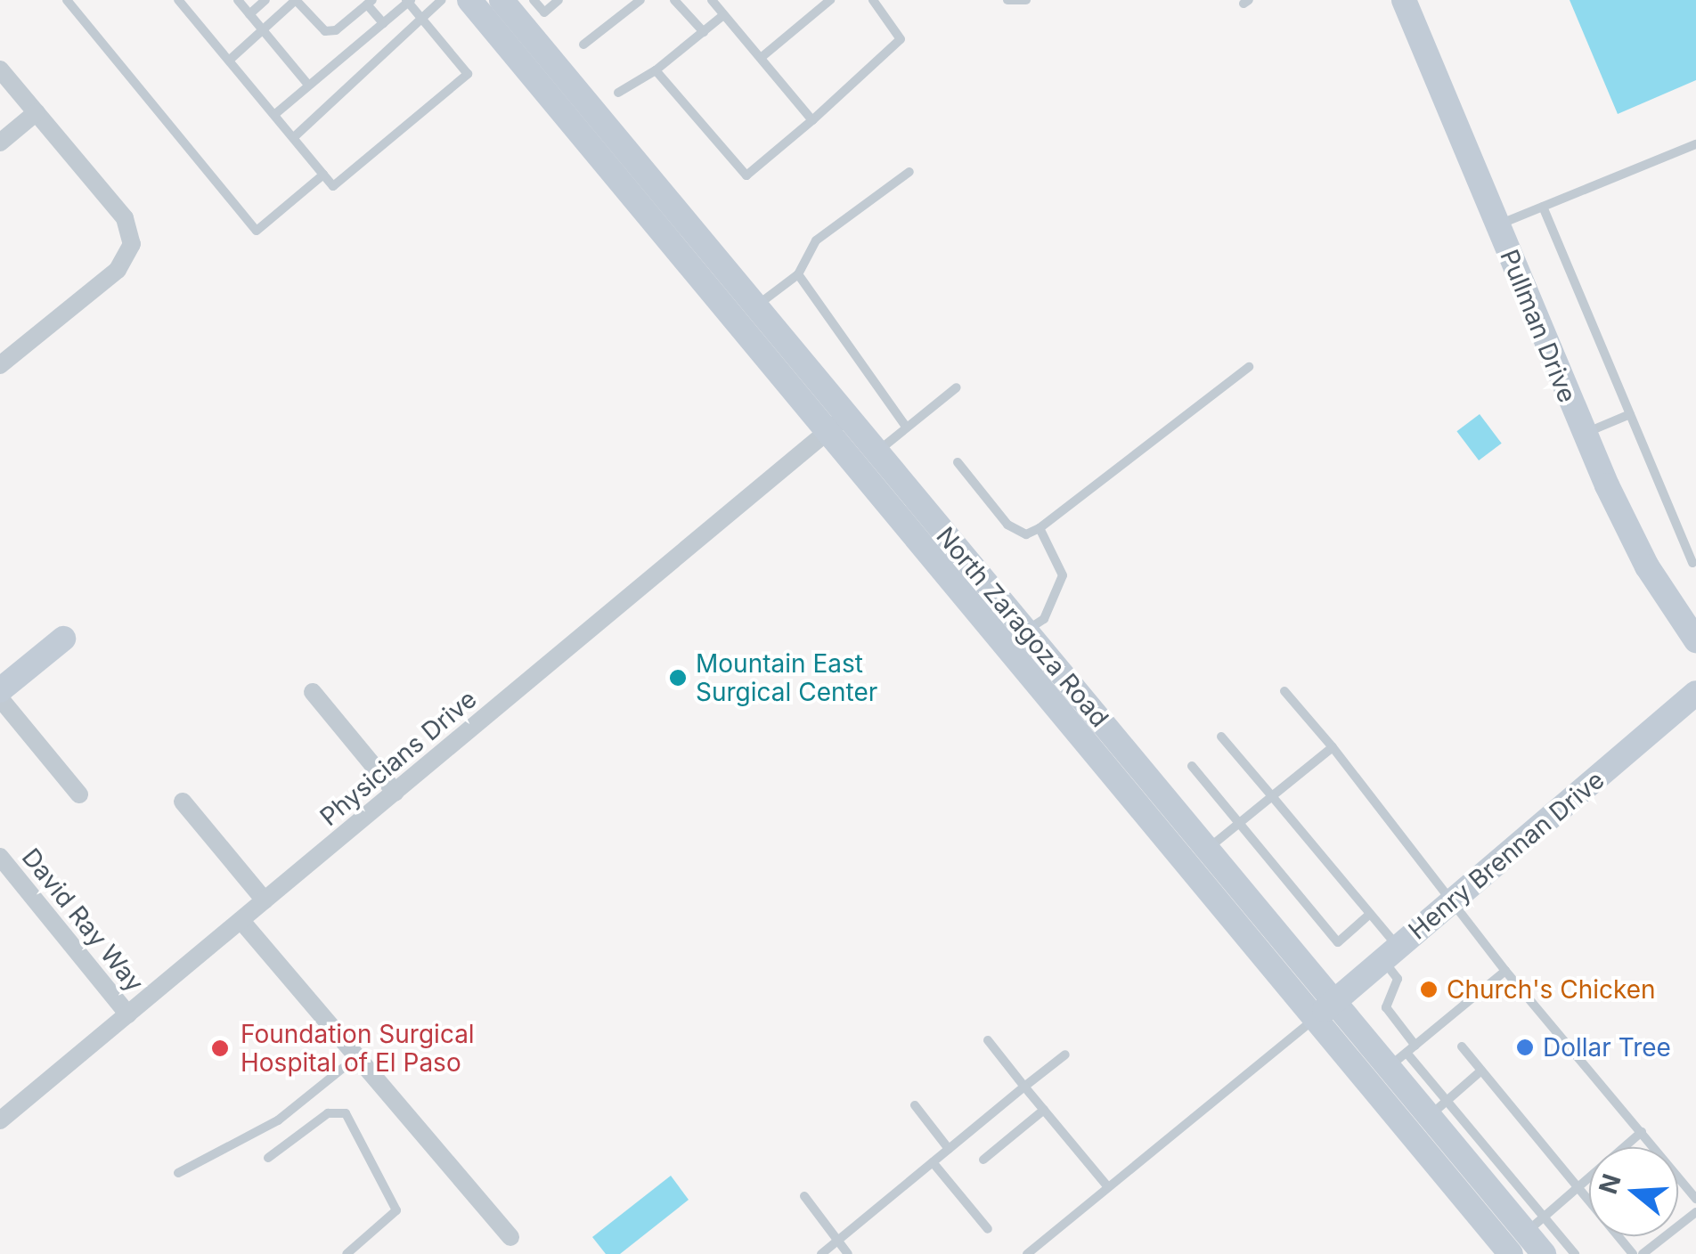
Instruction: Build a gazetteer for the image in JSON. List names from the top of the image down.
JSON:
{
  "streets": {
    "main road": ["Pullman Drive", "North Zaragoza Road", "Henry Brennan Drive"],
    "street": ["Physicians Drive", "David Ray Way"]
  },
  "crossings": [
    ["North Zaragoza Road", "Physicians Drive"],
    ["North Zaragoza Road", "Henry Brennan Drive"],
    ["Physicians Drive", "David Ray Way"]
  ],
  "places": [
    "Mountain East Surgical Center",
    "Church's Chicken",
    "Dollar Tree",
    "Foundation Surgical Hospital of El Paso"
  ],
  "north": "left"
}
